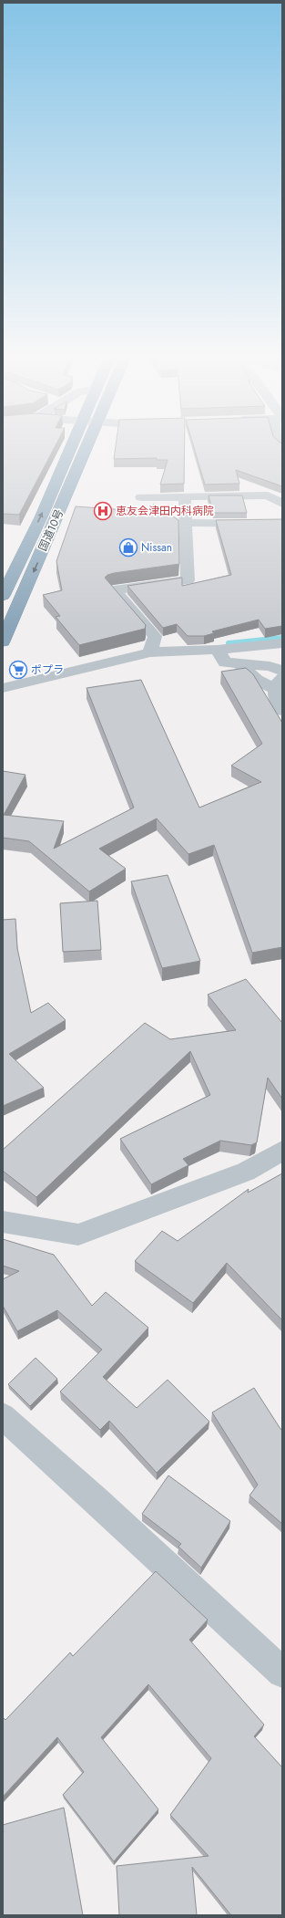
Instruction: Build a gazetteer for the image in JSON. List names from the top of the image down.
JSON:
{
  "streets": {
    "highway": ["国道10号"]
  },
  "places": {
    "hospital": ["恵友会津田内科病院"],
    "shop": ["Nissan"],
    "supermarket": ["ポプラ"]
  }
}
